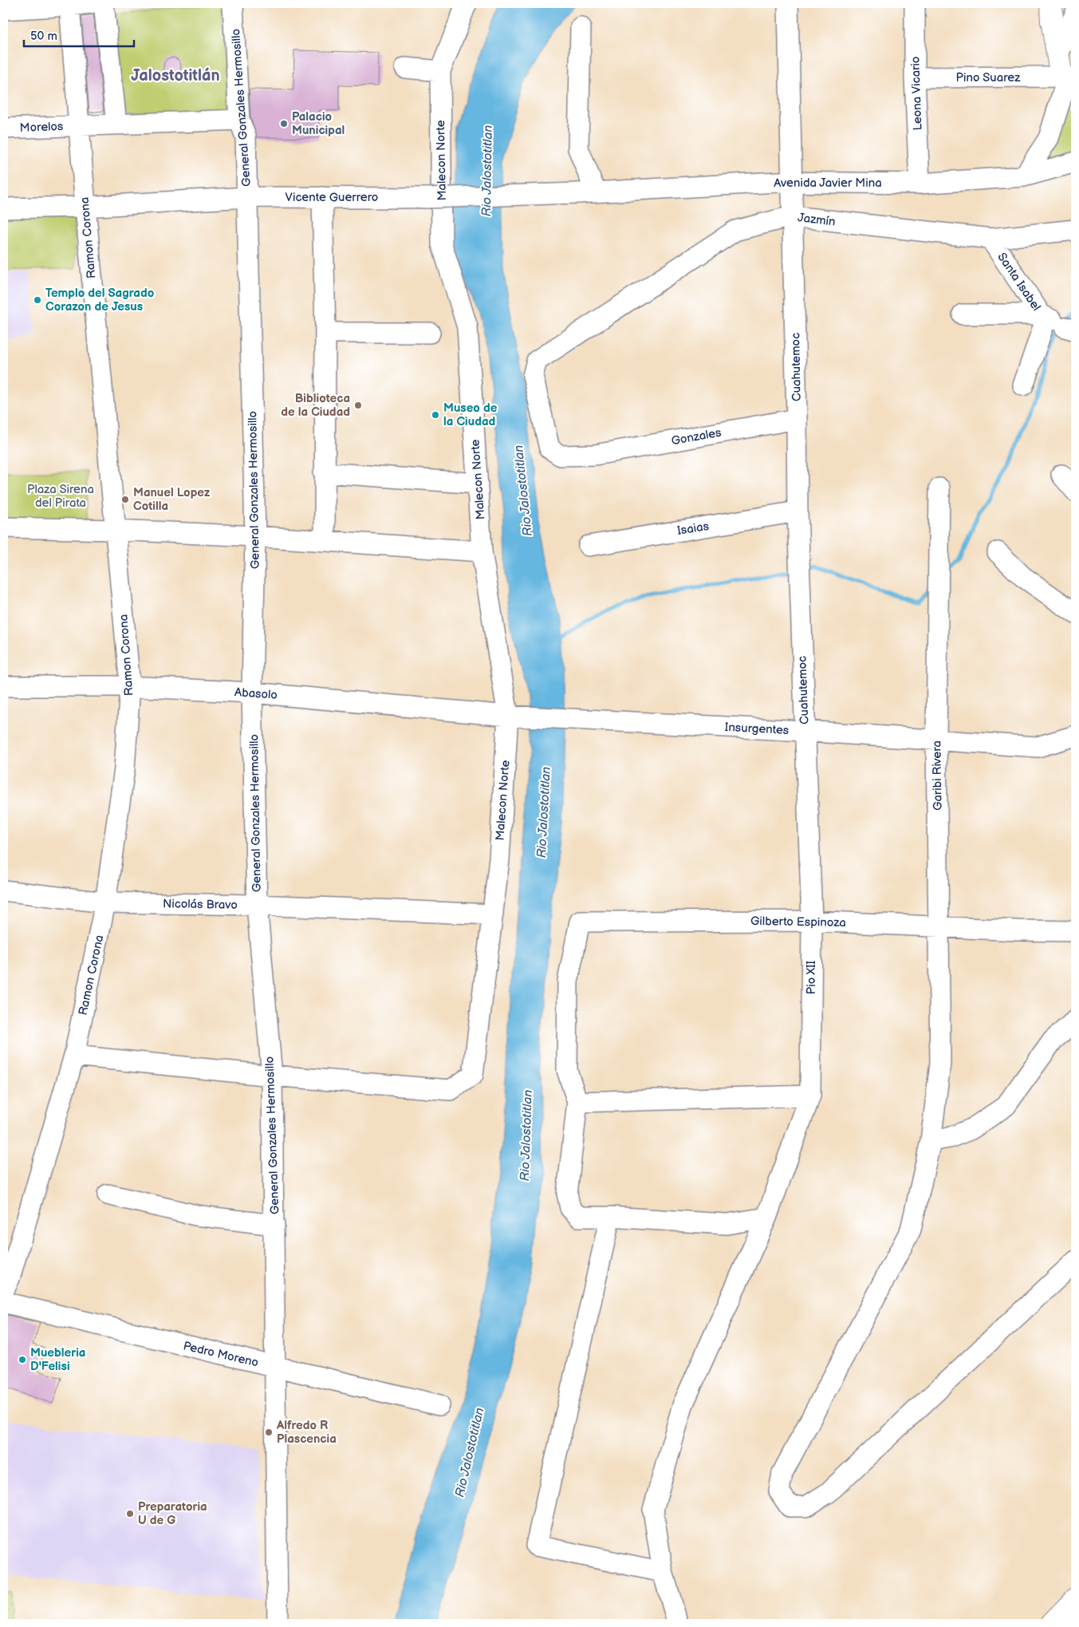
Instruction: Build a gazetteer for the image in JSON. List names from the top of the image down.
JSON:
{
  "streets": {
    "street": [
      "Pino Suarez",
      "Leona Vicario",
      "General Gonzales Hermosillo",
      "Morelos",
      "Malecon Norte",
      "Avenida Javier Mina",
      "Vicente Guerrero",
      "Jazmín",
      "Ramon Corona",
      "Santa Isabel",
      "Cuahutemoc",
      "Gonzales",
      "Isaias",
      "Abasolo",
      "Insurgentes",
      "Garibi Rivera",
      "Nicolás Bravo",
      "Gilberto Espinoza",
      "Pio XII",
      "Pedro Moreno"
    ]
  },
  "crossings": [
    ["Pino Suarez", "Leona Vicario"],
    ["Leona Vicario", "Avenida Javier Mina"],
    ["General Gonzales Hermosillo", "Morelos"],
    ["General Gonzales Hermosillo", "Malecon Norte"],
    ["General Gonzales Hermosillo", "Vicente Guerrero"],
    ["General Gonzales Hermosillo", "Abasolo"],
    ["General Gonzales Hermosillo", "Nicolás Bravo"],
    ["General Gonzales Hermosillo", "Pedro Moreno"],
    ["Morelos", "Ramon Corona"],
    ["Malecon Norte", "Ramon Corona"],
    ["Malecon Norte", "Abasolo"],
    ["Malecon Norte", "Insurgentes"],
    ["Malecon Norte", "Nicolás Bravo"],
    ["Avenida Javier Mina", "Vicente Guerrero"],
    ["Avenida Javier Mina", "Cuahutemoc"],
    ["Vicente Guerrero", "Ramon Corona"],
    ["Jazmín", "Santa Isabel"],
    ["Jazmín", "Cuahutemoc"],
    ["Jazmín", "Gonzales"],
    ["Ramon Corona", "Abasolo"],
    ["Ramon Corona", "Nicolás Bravo"],
    ["Cuahutemoc", "Gonzales"],
    ["Cuahutemoc", "Isaias"],
    ["Cuahutemoc", "Insurgentes"],
    ["Cuahutemoc", "Pio XII"],
    ["Abasolo", "Insurgentes"],
    ["Insurgentes", "Garibi Rivera"],
    ["Insurgentes", "Pio XII"],
    ["Garibi Rivera", "Gilberto Espinoza"],
    ["Gilberto Espinoza", "Pio XII"]
  ],
  "districts": ["Jalostotitlán"],
  "water": ["Rio Jalostotitlan"],
  "parks": ["Plaza Sirena del Pirata"],
  "places": [
    "Palacio Municipal",
    "Templo del Sagrado Corazon de Jesus",
    "Biblioteca de la Ciudad",
    "Museo de la Ciudad",
    "Manuel Lopez Cotilla",
    "Muebleria D'Felisi",
    "Alfredo R Plascencia",
    "Preparatoria U de G"
  ],
  "scale_bar": "50 m"
}
